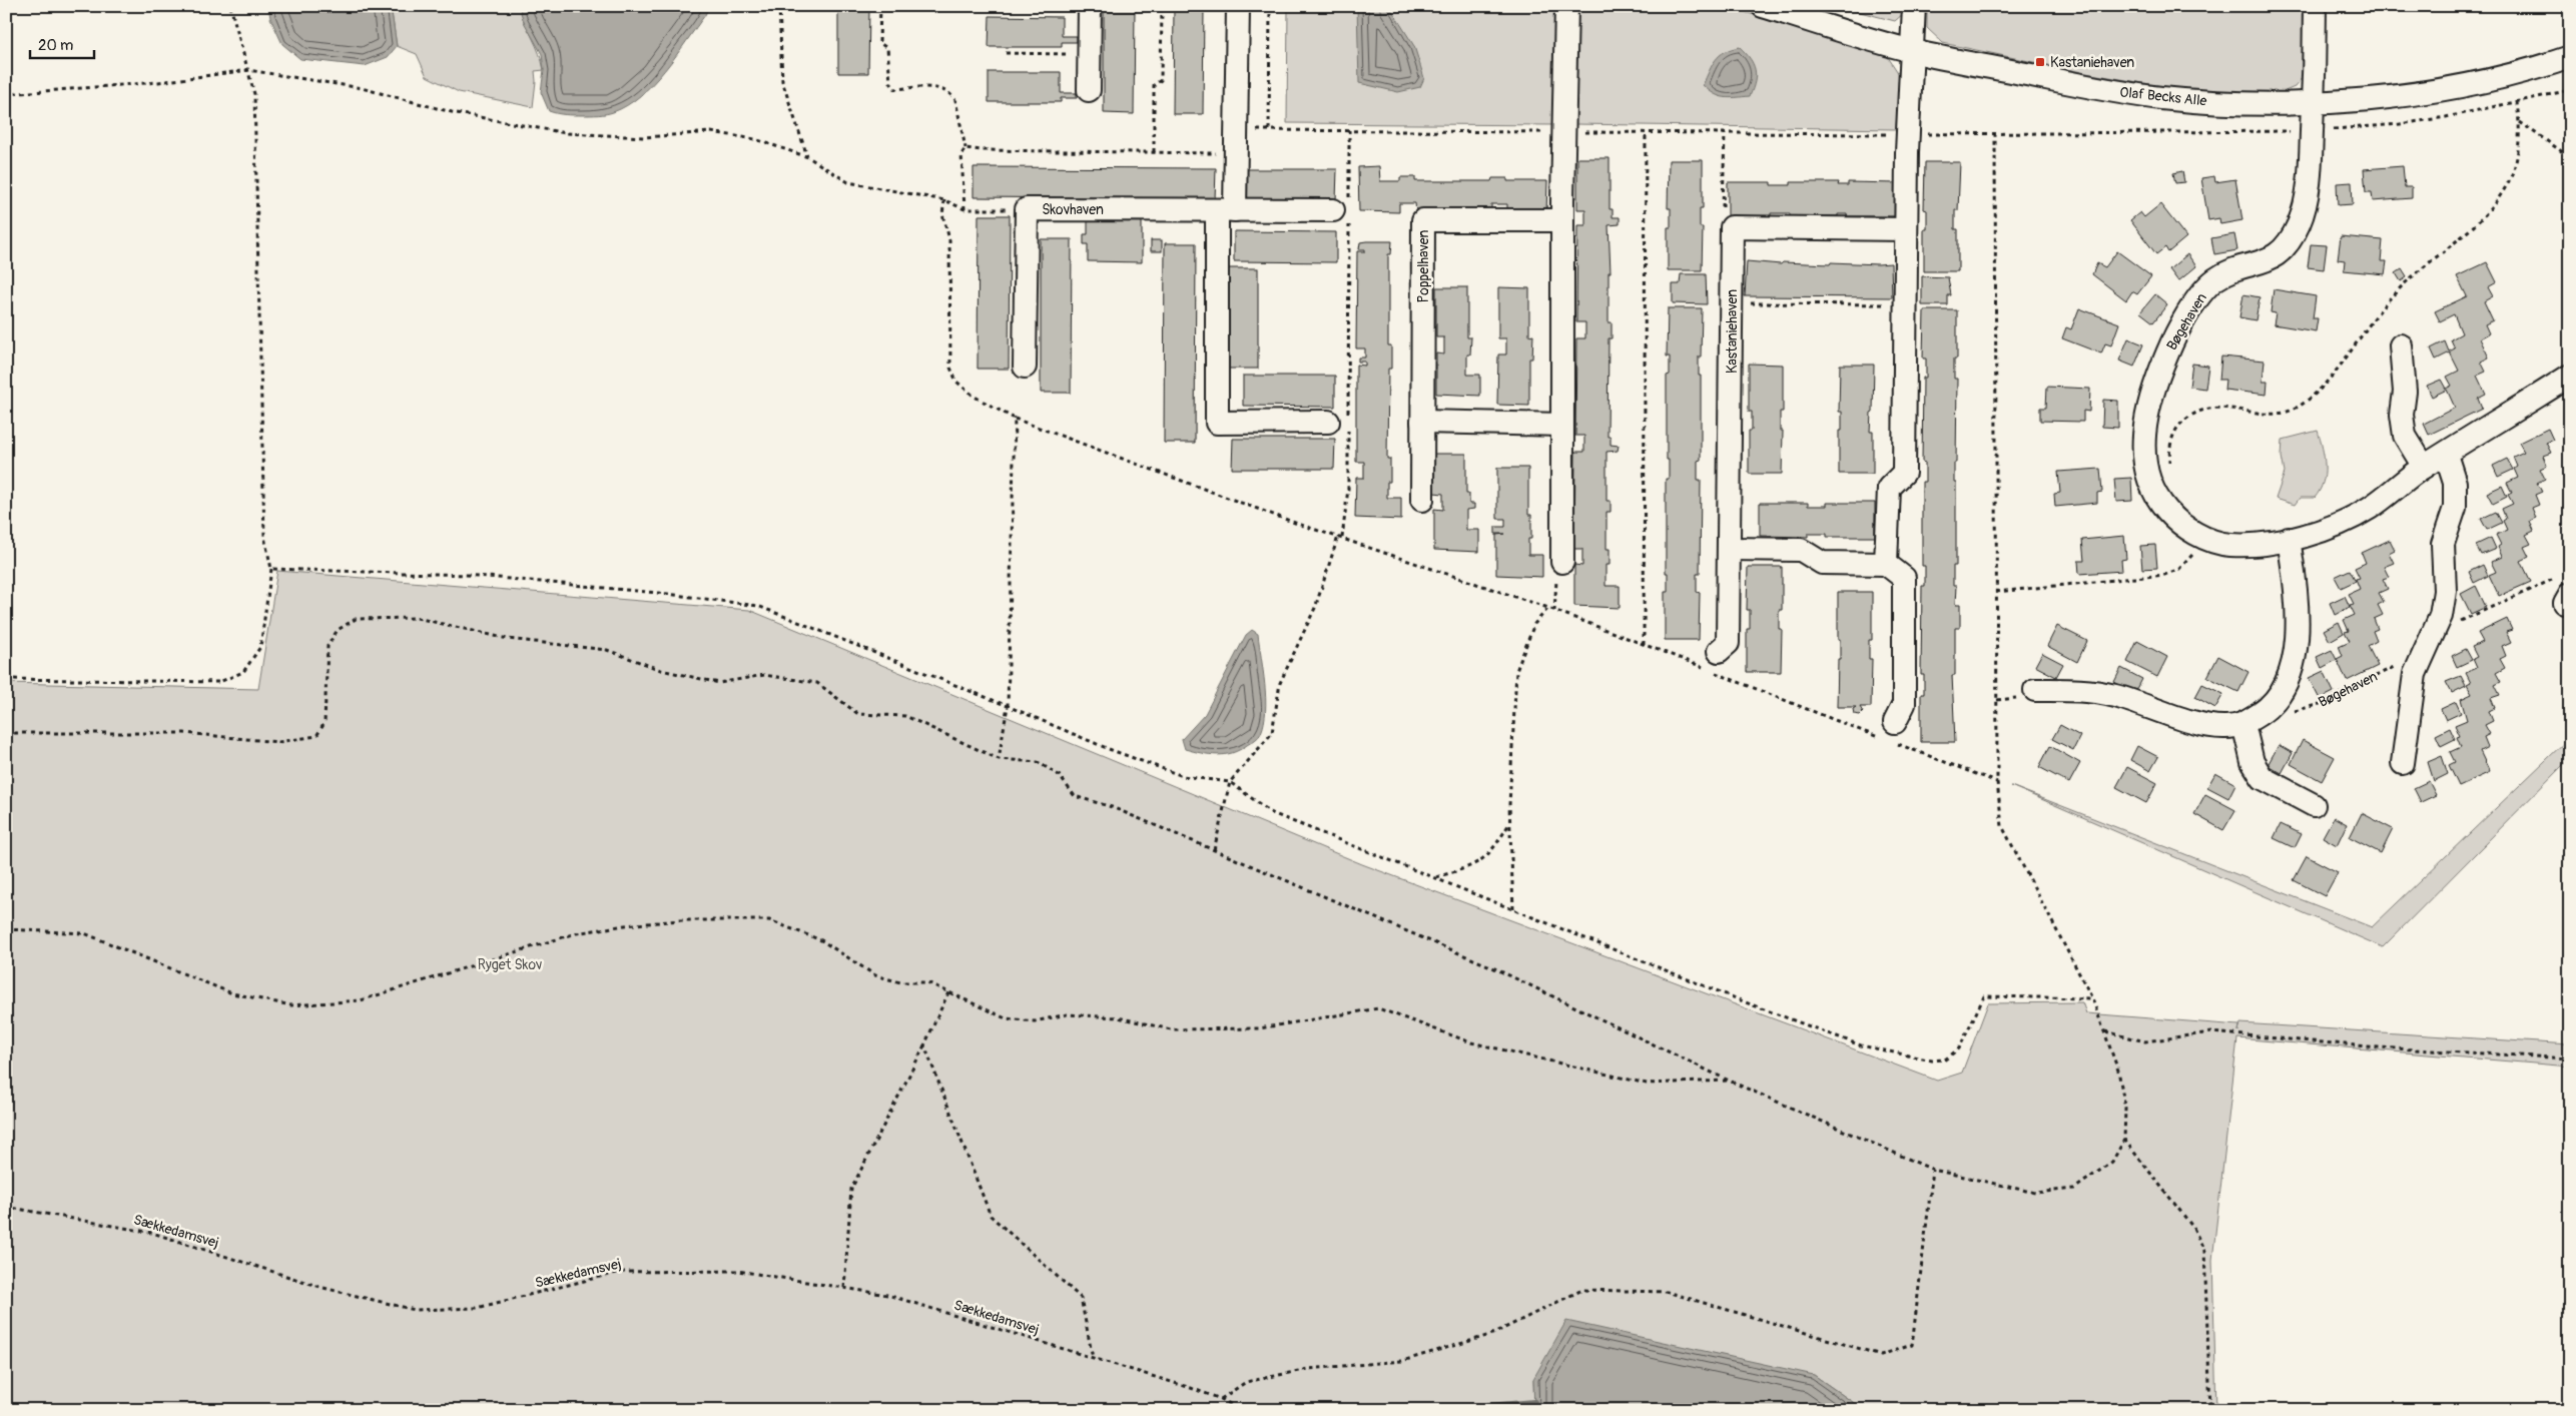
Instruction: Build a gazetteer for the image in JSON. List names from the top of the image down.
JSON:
{
  "streets": {
    "street": [
      "Olaf Becks Alle",
      "Skovhaven",
      "Poppelhaven",
      "Bøgehaven",
      "Kastaniehaven"
    ],
    "path": ["Sækkedamsvej"]
  },
  "crossings": [
    ["Olaf Becks Alle", "Bøgehaven"]
  ],
  "parks": ["Ryget Skov"],
  "places": {
    "transit": ["Kastaniehaven"]
  },
  "scale_bar": "20 m"
}
